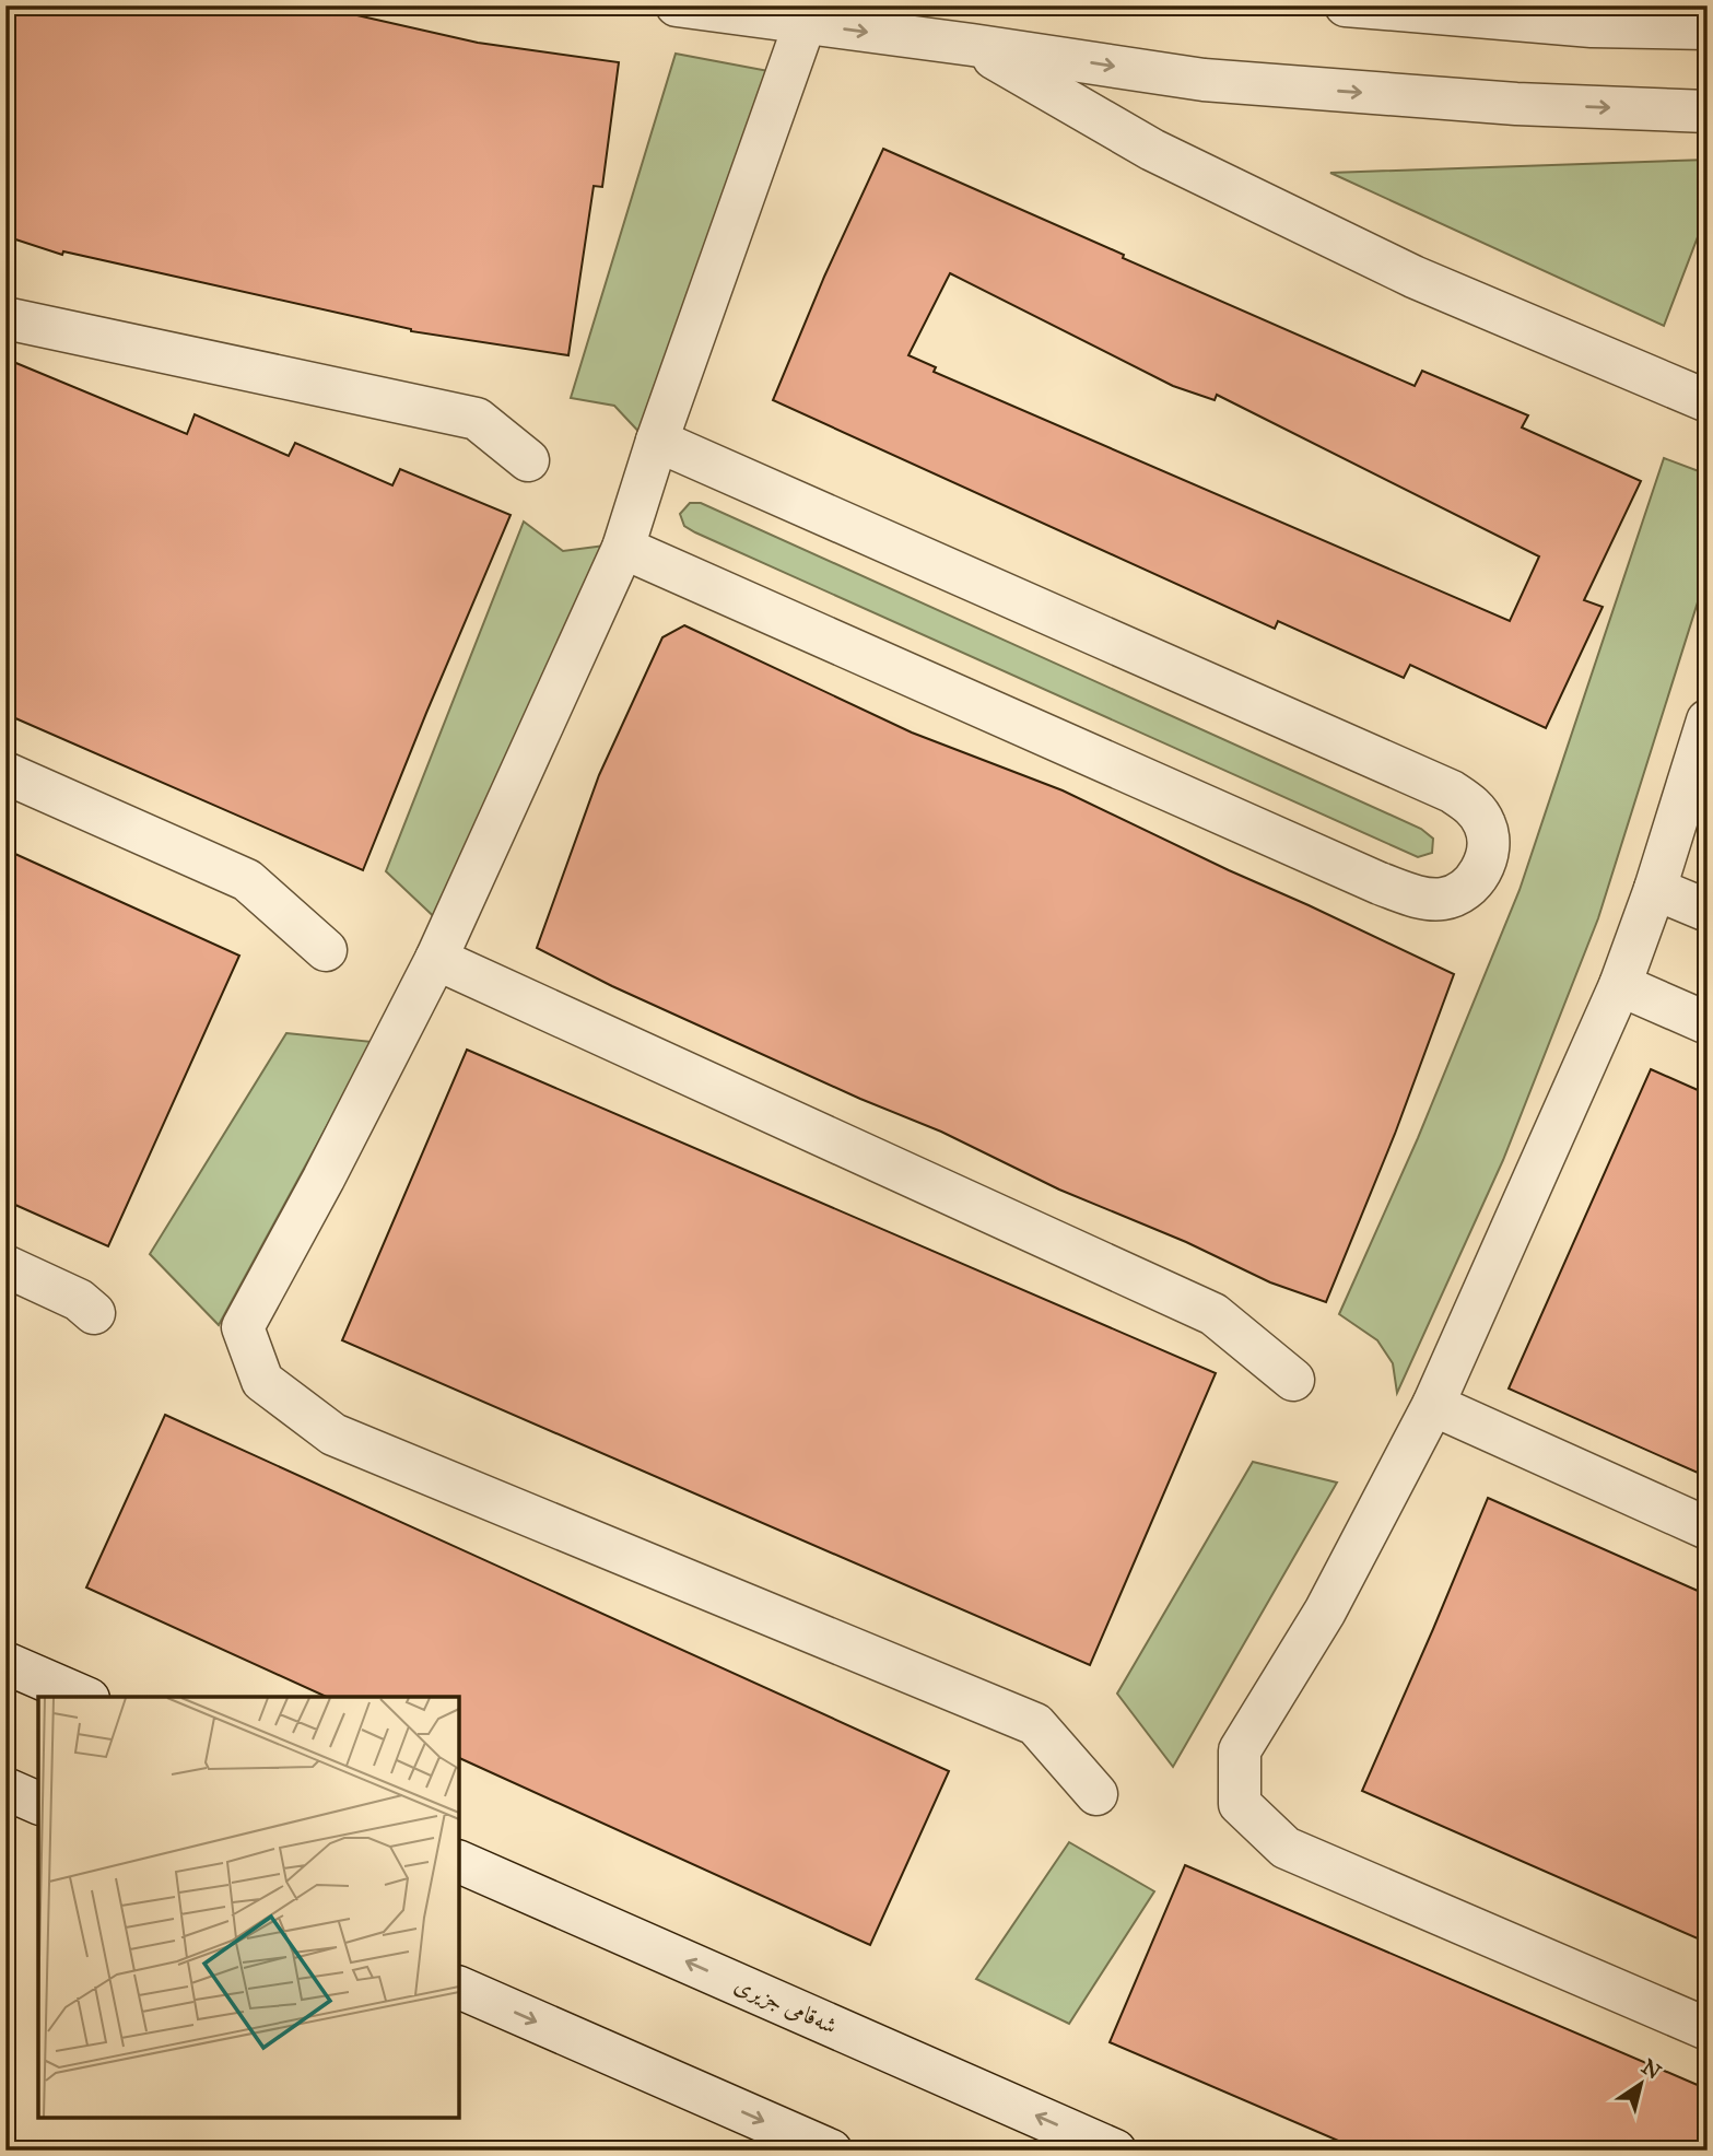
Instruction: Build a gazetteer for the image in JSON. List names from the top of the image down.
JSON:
{
  "streets": {
    "street": ["شەقامی جزیری"]
  },
  "north": "top right"
}
